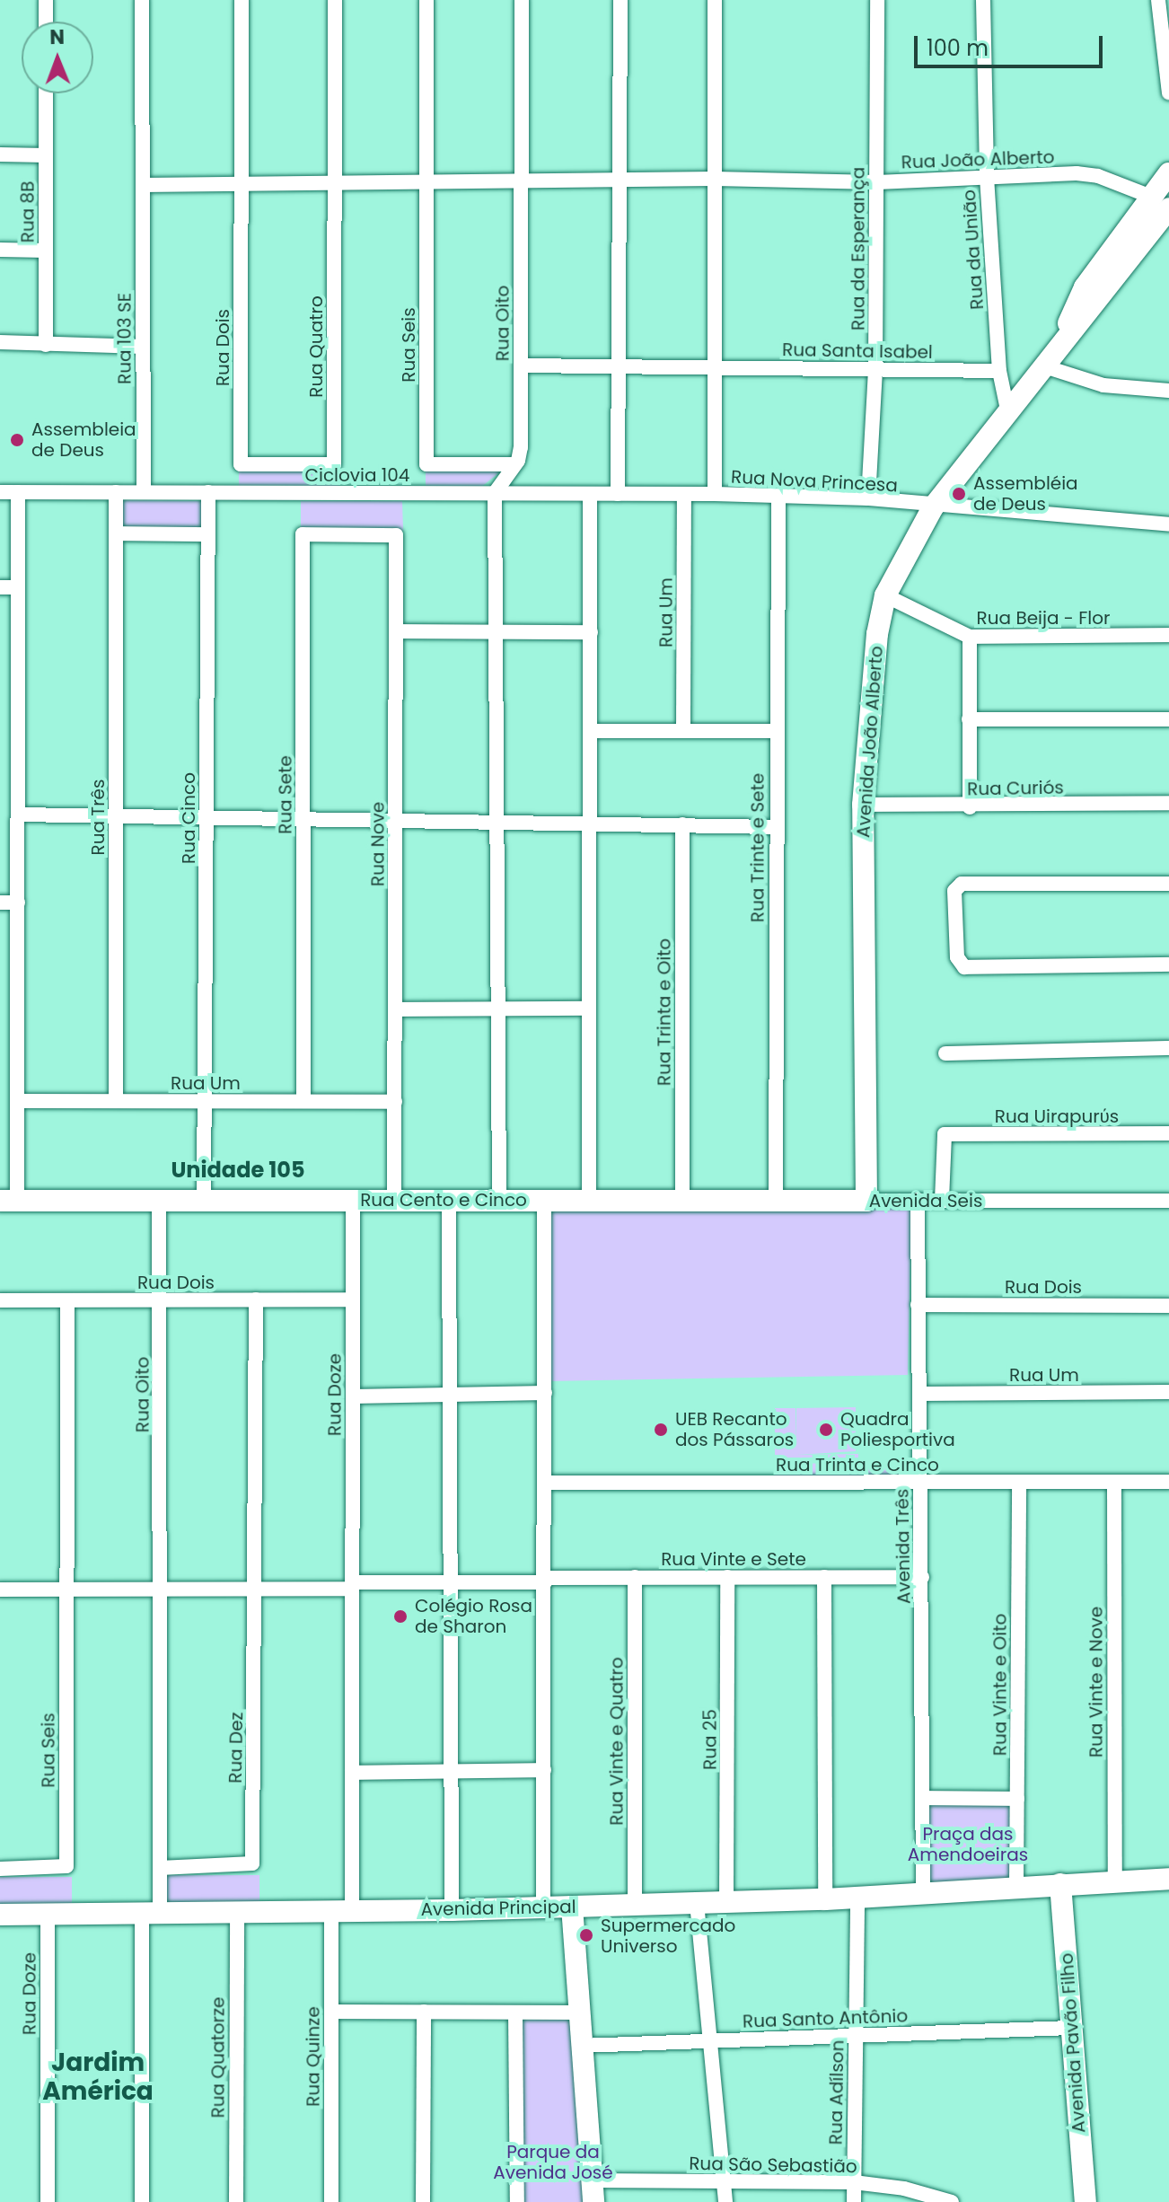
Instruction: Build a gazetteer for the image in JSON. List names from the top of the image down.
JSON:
{
  "streets": {
    "street": [
      "Rua João Alberto",
      "Rua 8B",
      "Rua da Esperança",
      "Rua da União",
      "Rua Oito",
      "Rua 103 SE",
      "Rua Seis",
      "Rua Quatro",
      "Rua Dois",
      "Rua Santa Isabel",
      "Ciclovia 104",
      "Rua Nova Princesa",
      "Rua Um",
      "Rua Beija - Flor",
      "Avenida João Alberto",
      "Rua Curiós",
      "Rua Sete",
      "Rua Três",
      "Rua Cinco",
      "Rua Nove",
      "Rua Trinte e Sete",
      "Rua Trinta e Oito",
      "Rua Uirapurύs",
      "Rua Cento e Cinco",
      "Avenida Seis",
      "Rua Doze",
      "Rua Trinta e Cinco",
      "Avenida Três",
      "Rua Vinte e Sete",
      "Rua Vinte e Nove",
      "Rua Vinte e Oito",
      "Rua 25",
      "Rua Vinte e Quatro",
      "Rua Dez",
      "Avenida Principal",
      "Rua Santo Antônio",
      "Avenida Pavão Filho",
      "Rua Quinze",
      "Rua Quatorze",
      "Rua Adílson",
      "Rua São Sebastião"
    ]
  },
  "crossings": [
    ["Rua João Alberto", "Rua da Esperança"],
    ["Rua João Alberto", "Rua da União"],
    ["Rua João Alberto", "Avenida João Alberto"],
    ["Rua da Esperança", "Rua Santa Isabel"],
    ["Rua da Esperança", "Rua Nova Princesa"],
    ["Rua da União", "Rua Santa Isabel"],
    ["Rua da União", "Avenida João Alberto"],
    ["Rua Oito", "Rua Seis"],
    ["Rua Oito", "Rua Dois"],
    ["Rua Oito", "Ciclovia 104"],
    ["Rua Oito", "Rua Cento e Cinco"],
    ["Rua Oito", "Rua Dez"],
    ["Rua Oito", "Avenida Principal"],
    ["Rua 103 SE", "Ciclovia 104"],
    ["Rua Seis", "Rua Dois"],
    ["Rua Quatro", "Rua Dois"],
    ["Rua Dois", "Rua Doze"],
    ["Rua Dois", "Avenida Três"],
    ["Rua Dois", "Rua Dez"],
    ["Ciclovia 104", "Rua Nova Princesa"],
    ["Ciclovia 104", "Rua Um"],
    ["Ciclovia 104", "Rua Três"],
    ["Ciclovia 104", "Rua Cinco"],
    ["Rua Nova Princesa", "Avenida João Alberto"],
    ["Rua Nova Princesa", "Rua Trinte e Sete"],
    ["Rua Um", "Rua Sete"],
    ["Rua Um", "Rua Três"],
    ["Rua Um", "Rua Cinco"],
    ["Rua Um", "Rua Nove"],
    ["Rua Um", "Avenida Três"],
    ["Rua Beija - Flor", "Avenida João Alberto"],
    ["Avenida João Alberto", "Rua Curiós"],
    ["Avenida João Alberto", "Avenida Seis"],
    ["Rua Sete", "Rua Nove"],
    ["Rua Nove", "Rua Cento e Cinco"],
    ["Rua Trinte e Sete", "Avenida Seis"],
    ["Rua Trinta e Oito", "Rua Cento e Cinco"],
    ["Rua Trinta e Oito", "Avenida Seis"],
    ["Rua Uirapurύs", "Avenida Seis"],
    ["Rua Cento e Cinco", "Avenida Seis"],
    ["Rua Cento e Cinco", "Rua Doze"],
    ["Avenida Seis", "Avenida Três"],
    ["Rua Doze", "Rua Vinte e Sete"],
    ["Rua Doze", "Avenida Principal"],
    ["Rua Doze", "Rua Quinze"],
    ["Rua Trinta e Cinco", "Avenida Três"],
    ["Rua Trinta e Cinco", "Rua Vinte e Nove"],
    ["Rua Trinta e Cinco", "Rua Vinte e Oito"],
    ["Avenida Três", "Rua Vinte e Sete"],
    ["Avenida Três", "Avenida Principal"],
    ["Rua Vinte e Sete", "Rua 25"],
    ["Rua Vinte e Sete", "Rua Vinte e Quatro"],
    ["Rua Vinte e Nove", "Avenida Principal"],
    ["Rua Vinte e Oito", "Avenida Principal"],
    ["Rua 25", "Avenida Principal"],
    ["Rua Vinte e Quatro", "Avenida Principal"],
    ["Avenida Principal", "Avenida Pavão Filho"],
    ["Avenida Principal", "Rua Quinze"],
    ["Avenida Principal", "Rua Quatorze"],
    ["Avenida Principal", "Rua Adílson"],
    ["Rua Santo Antônio", "Avenida Pavão Filho"],
    ["Rua Santo Antônio", "Rua Adílson"],
    ["Rua Adílson", "Rua São Sebastião"]
  ],
  "districts": ["Unidade 105", "Jardim América"],
  "parks": ["Praça das Amendoeiras", "Parque da Avenida José"],
  "places": [
    "Assembleia de Deus",
    "Assembléia de Deus",
    "UEB Recanto dos Pássaros",
    "Quadra Poliesportiva",
    "Colégio Rosa de Sharon",
    "Supermercado Universo"
  ],
  "scale_bar": "100 m",
  "north": "top"
}
